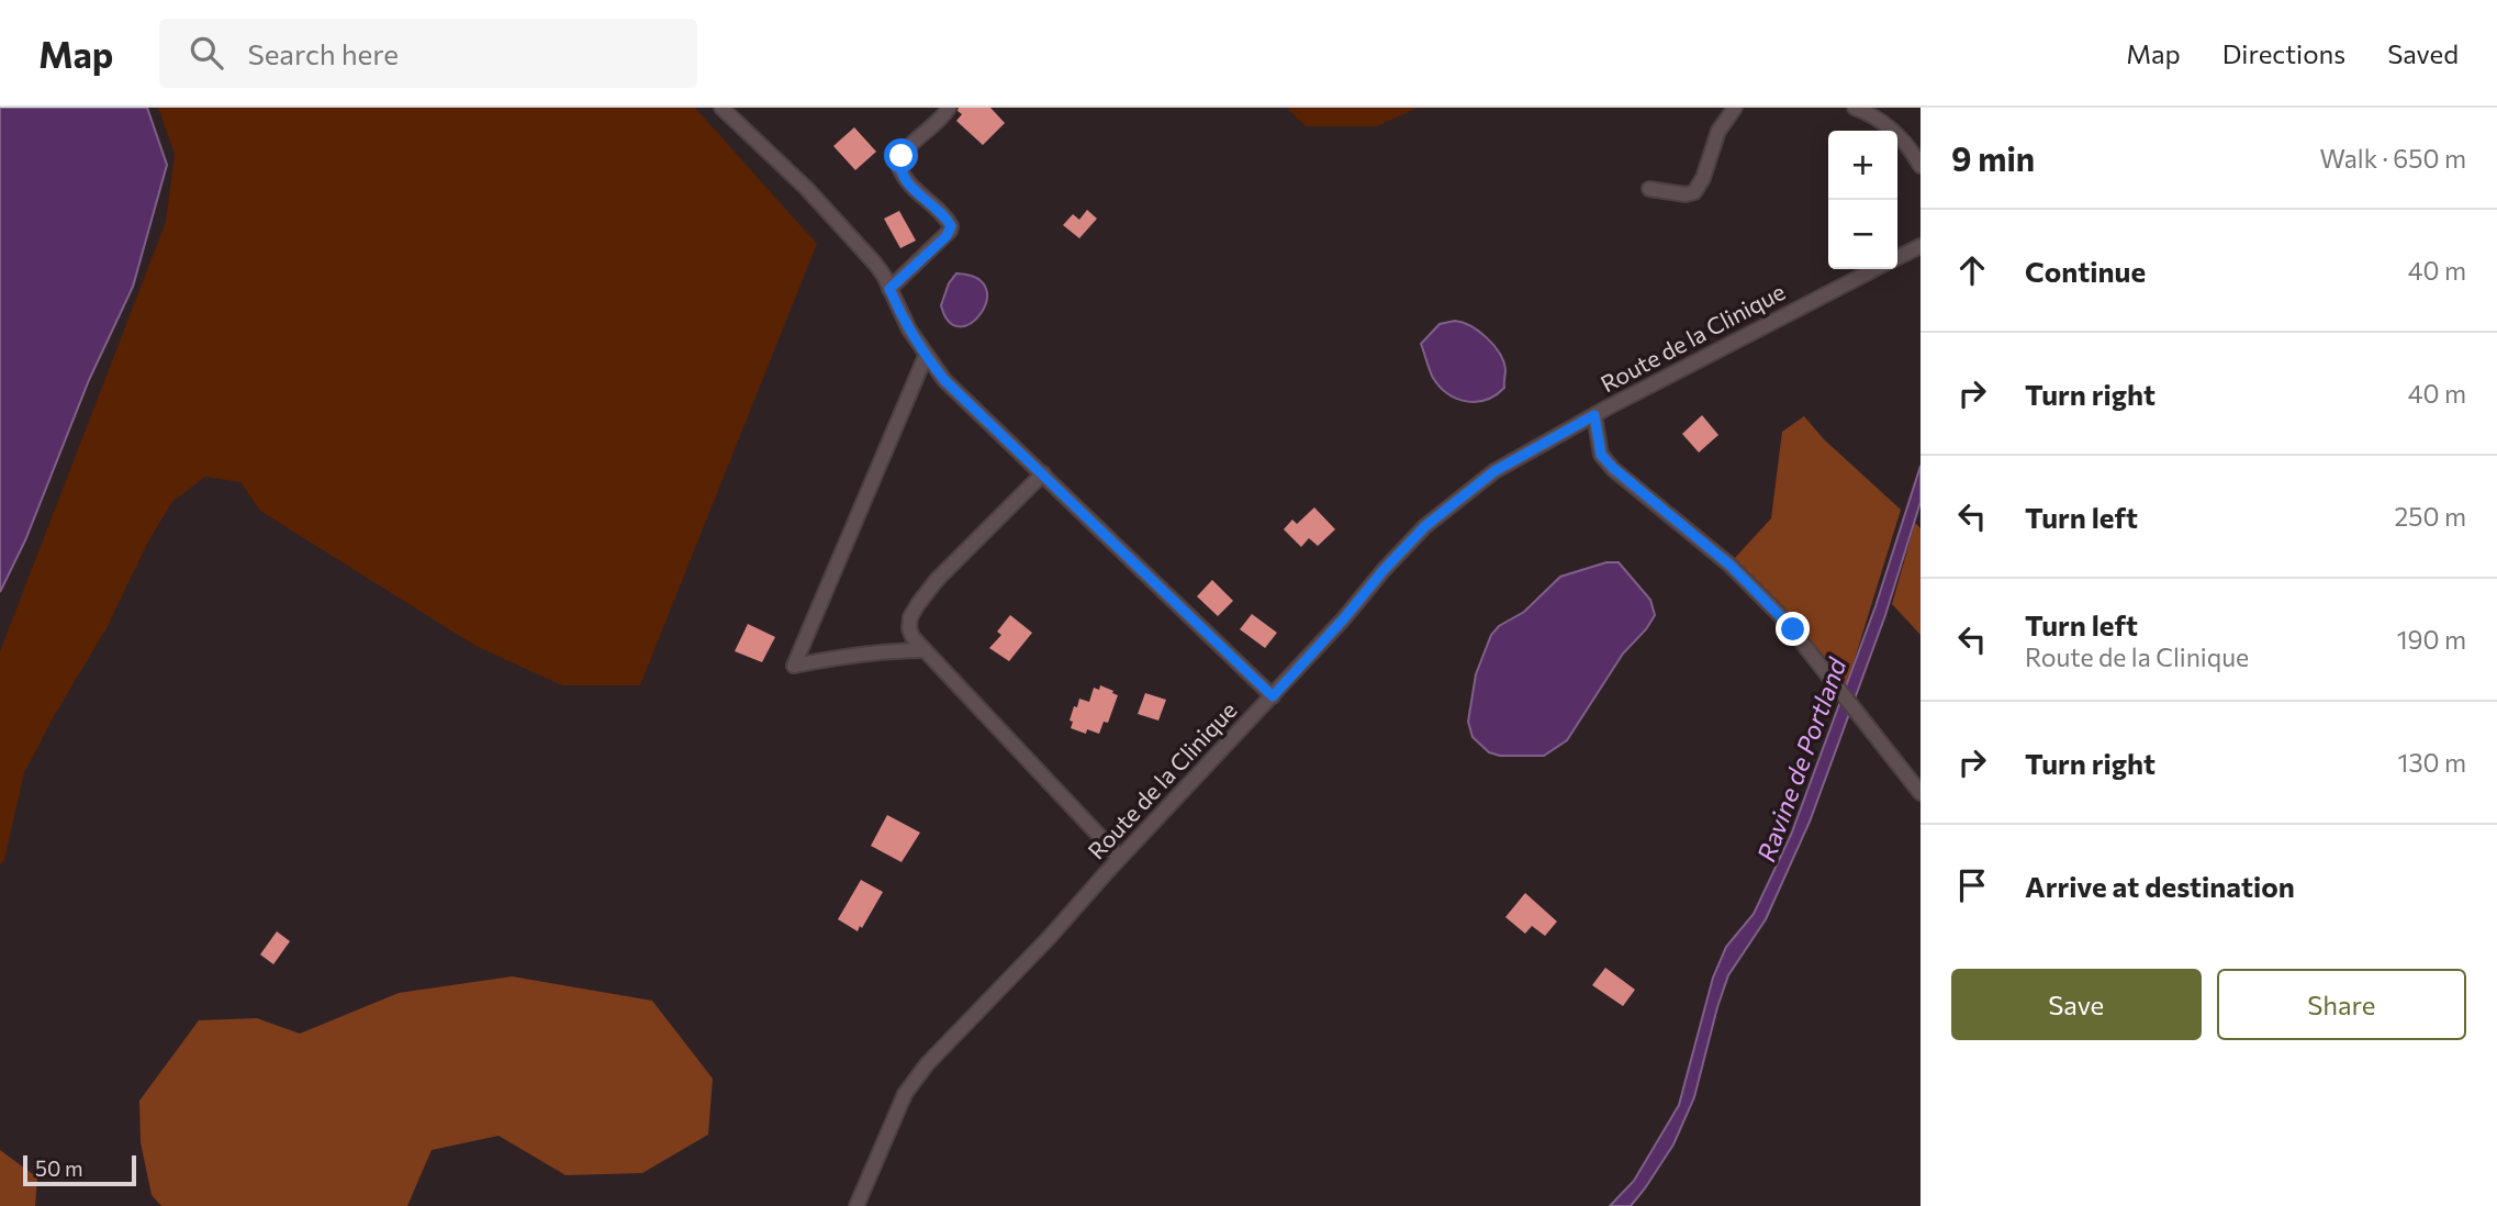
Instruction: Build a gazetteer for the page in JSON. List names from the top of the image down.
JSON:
{
  "streets": {
    "street": ["Route de la Clinique"]
  },
  "water": ["Ravine de Portland"],
  "scale_bar": "50 m",
  "page": {
    "header": "Map",
    "search": "Search here",
    "nav": ["Map", "Directions", "Saved"],
    "heading": ["9 min", "Walk · 650 m"],
    "map_buttons": ["+", "−"],
    "list": [
      ["Continue", "40 m"],
      ["Turn right", "40 m"],
      ["Turn left", "250 m"],
      ["Turn left", "Route de la Clinique", "190 m"],
      ["Turn right", "130 m"],
      "Arrive at destination"
    ],
    "buttons": ["Save", "Share"],
    "scale": "50 m"
  }
}
